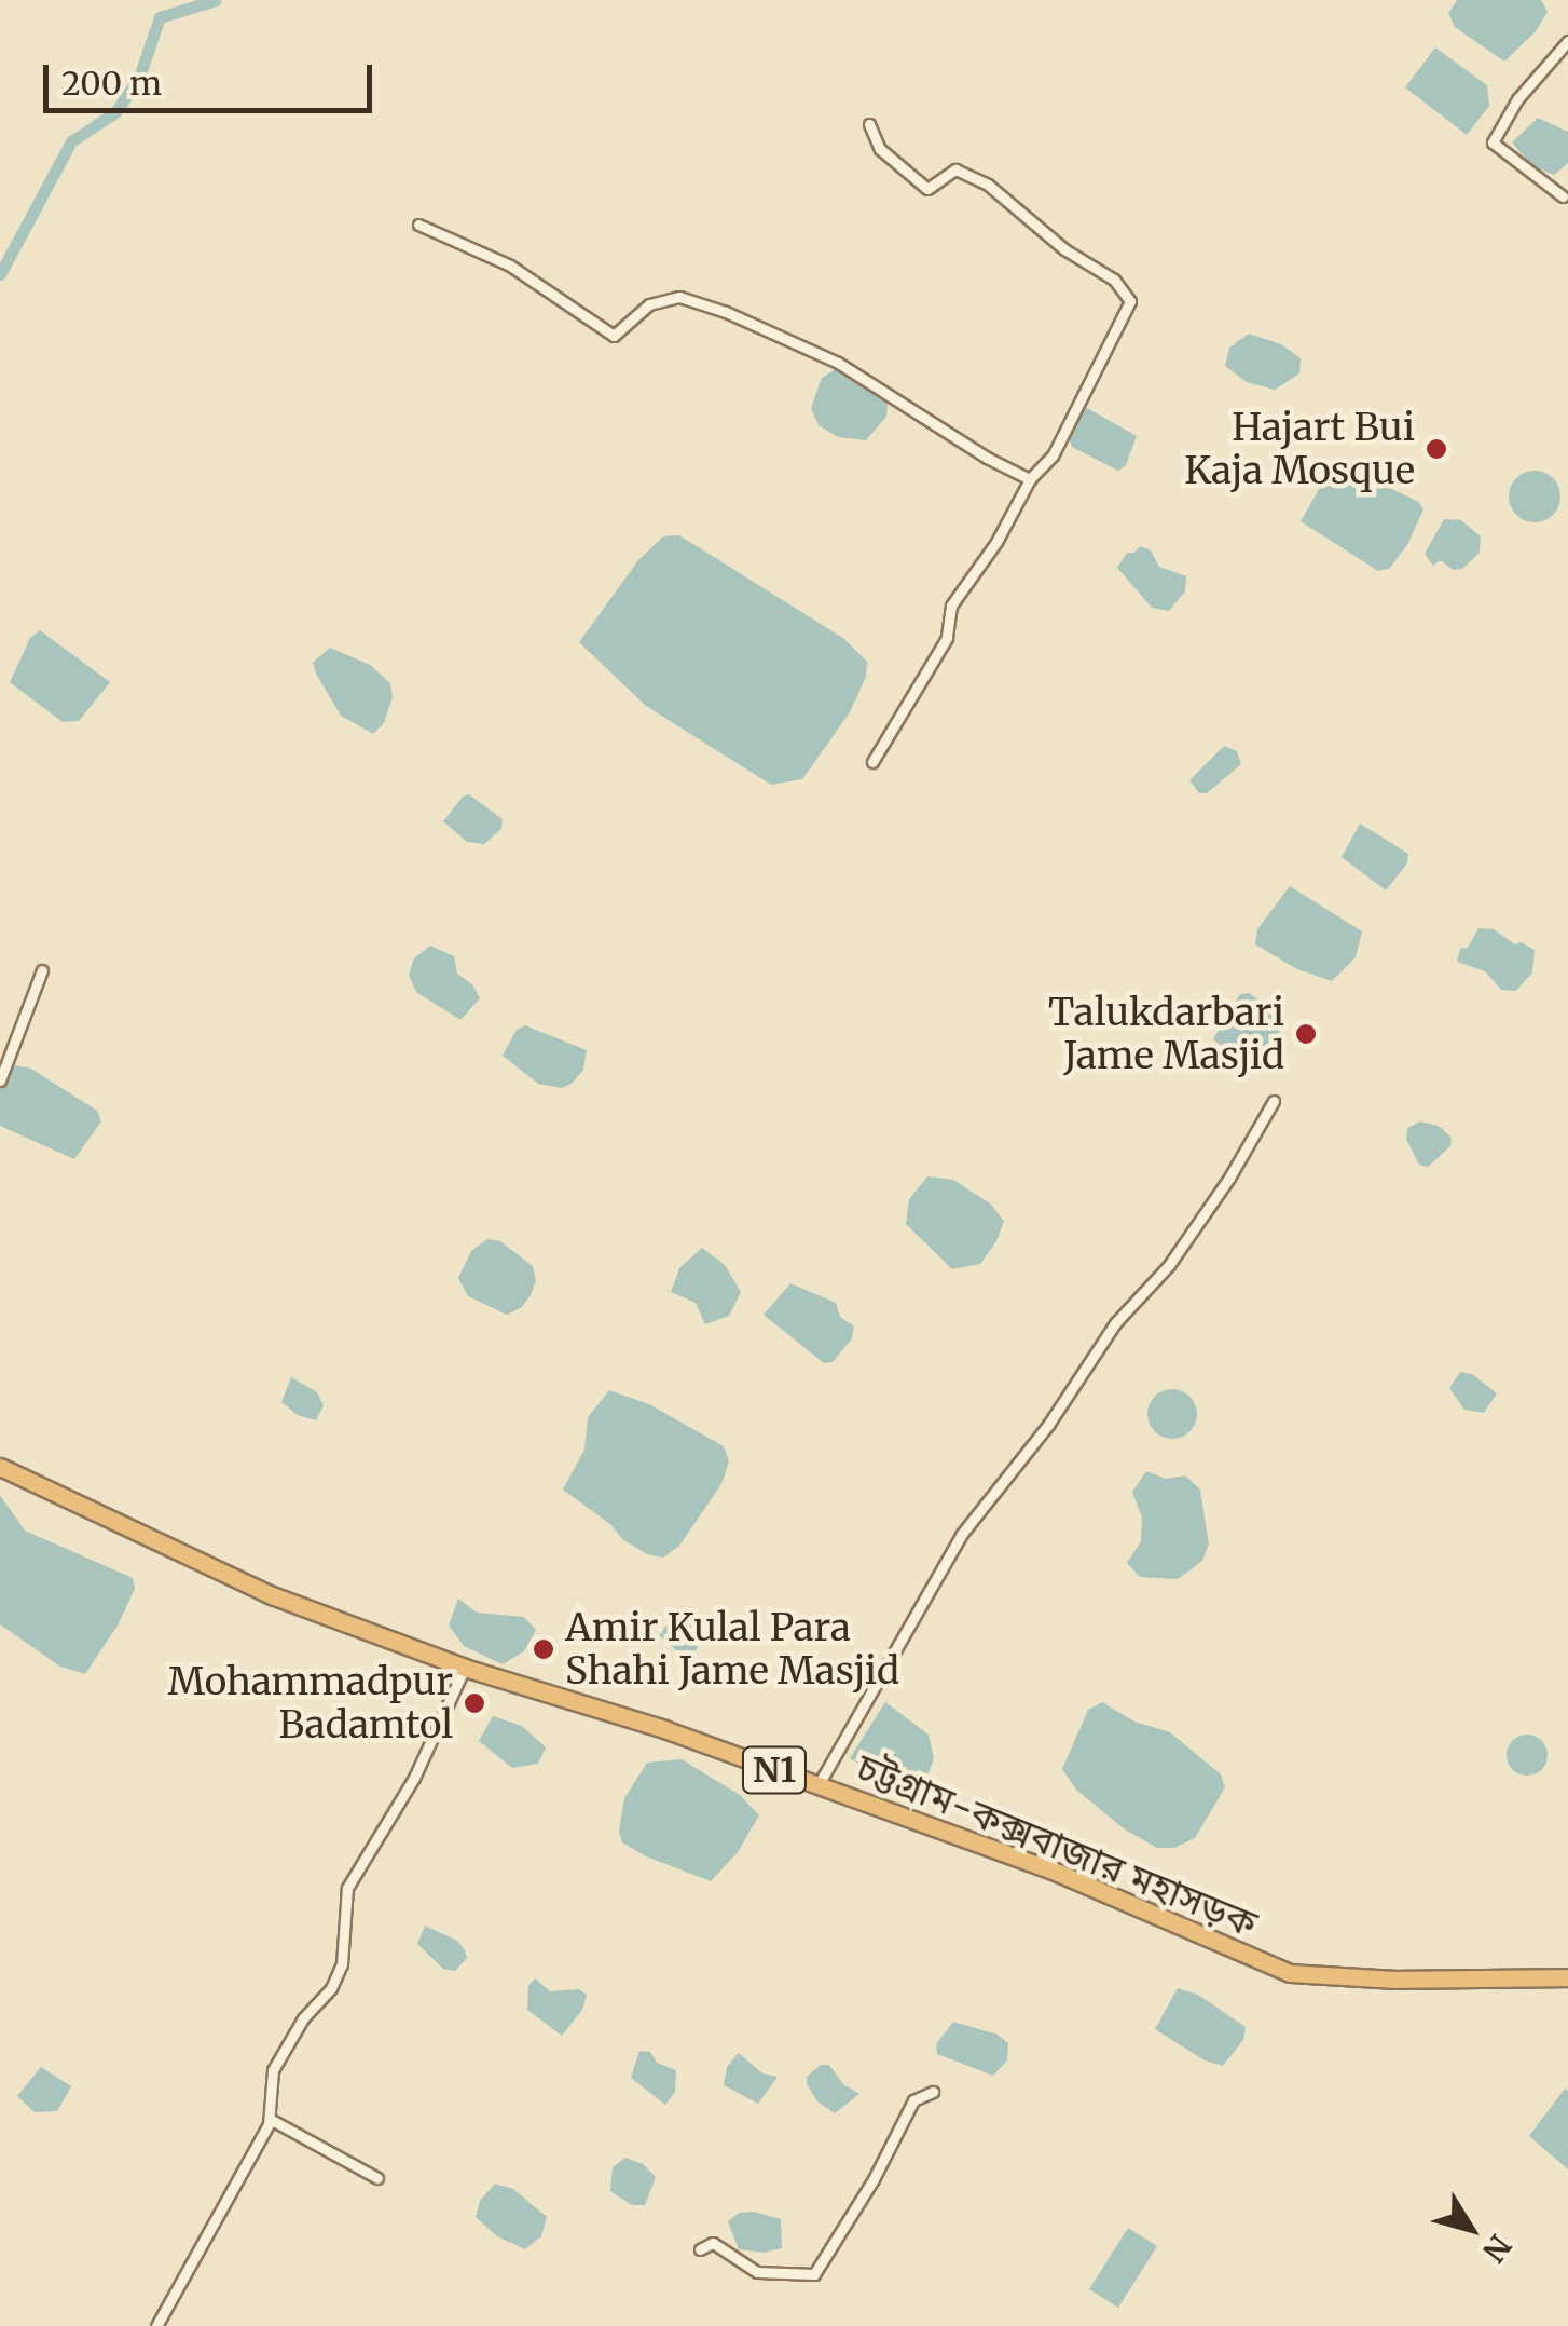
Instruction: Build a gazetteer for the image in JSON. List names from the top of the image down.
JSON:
{
  "streets": {
    "highway": ["N1", "চট্টগ্রাম-কক্সবাজার মহাসড়ক"]
  },
  "places": [
    "Hajart Bui Kaja Mosque",
    "Talukdarbari Jame Masjid",
    "Amir Kulal Para Shahi Jame Masjid",
    "Mohammadpur Badamtol"
  ],
  "scale_bar": "200 m",
  "north": "bottom right"
}
